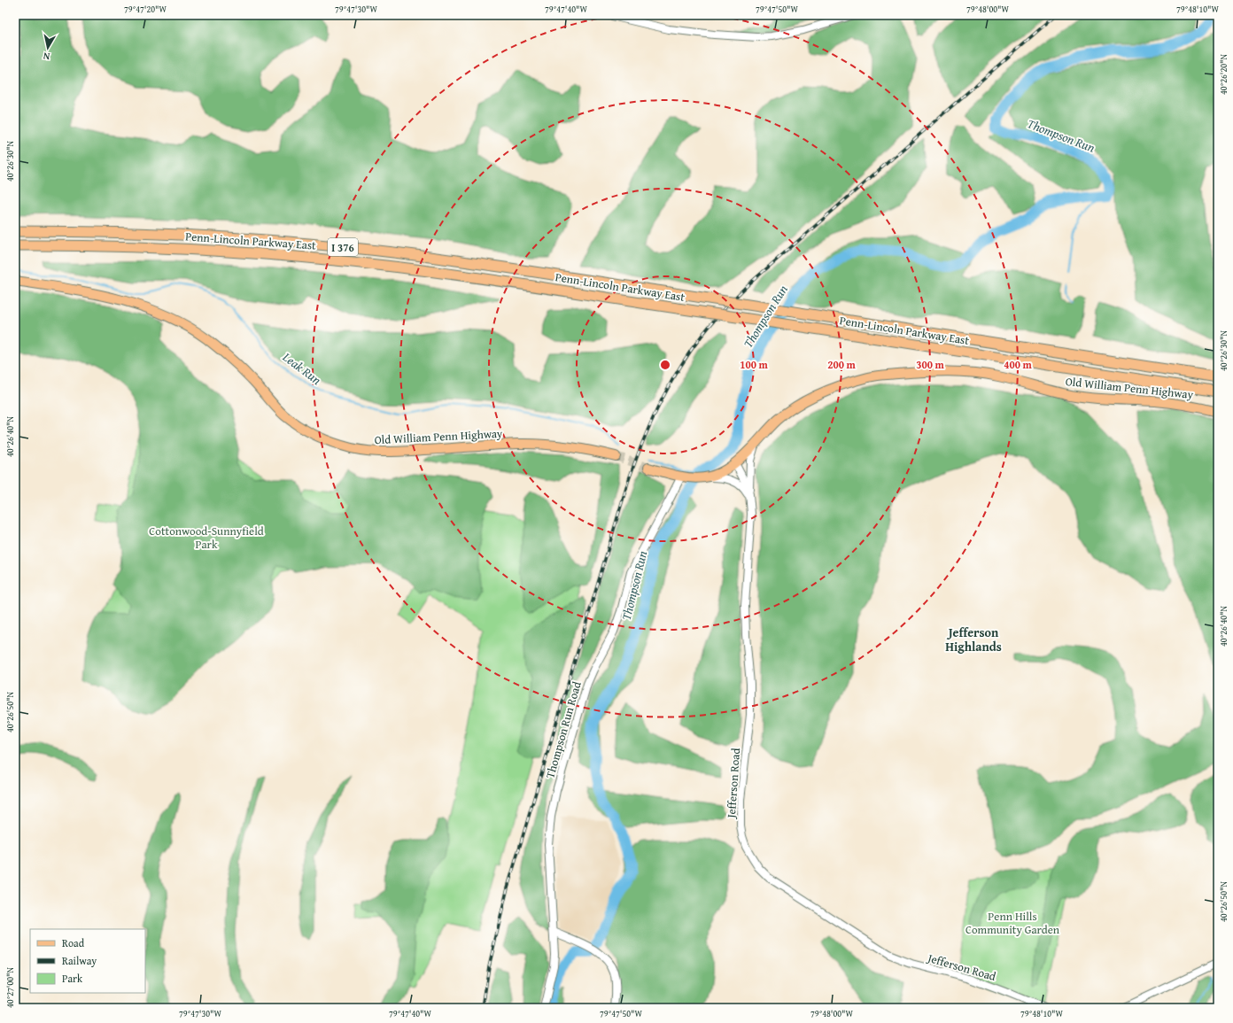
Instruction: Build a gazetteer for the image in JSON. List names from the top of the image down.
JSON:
{
  "streets": {
    "highway": ["Penn-Lincoln Parkway East", "I 376"],
    "main road": ["Old William Penn Highway"],
    "street": ["Thompson Run Road", "Jefferson Road"]
  },
  "crossings": [
    ["Old William Penn Highway", "Thompson Run Road"],
    ["Old William Penn Highway", "Jefferson Road"]
  ],
  "districts": ["Jefferson Highlands"],
  "water": ["Thompson Run", "Leak Run"],
  "parks": ["Cottonwood-Sunnyfield Park", "Penn Hills Community Garden"],
  "legend": ["Road", "Railway", "Park"],
  "north": "bottom",
  "coordinates": [
    "79°47'20\"W",
    "79°47'30\"W",
    "79°47'40\"W",
    "79°47'50\"W",
    "79°48'00\"W",
    "79°48'10\"W",
    "40°26'20\"N",
    "40°26'30\"N",
    "40°26'40\"N",
    "40°26'50\"N",
    "40°27'00\"N"
  ],
  "rings": [
    "100 m",
    "200 m",
    "300 m",
    "400 m"
  ]
}
